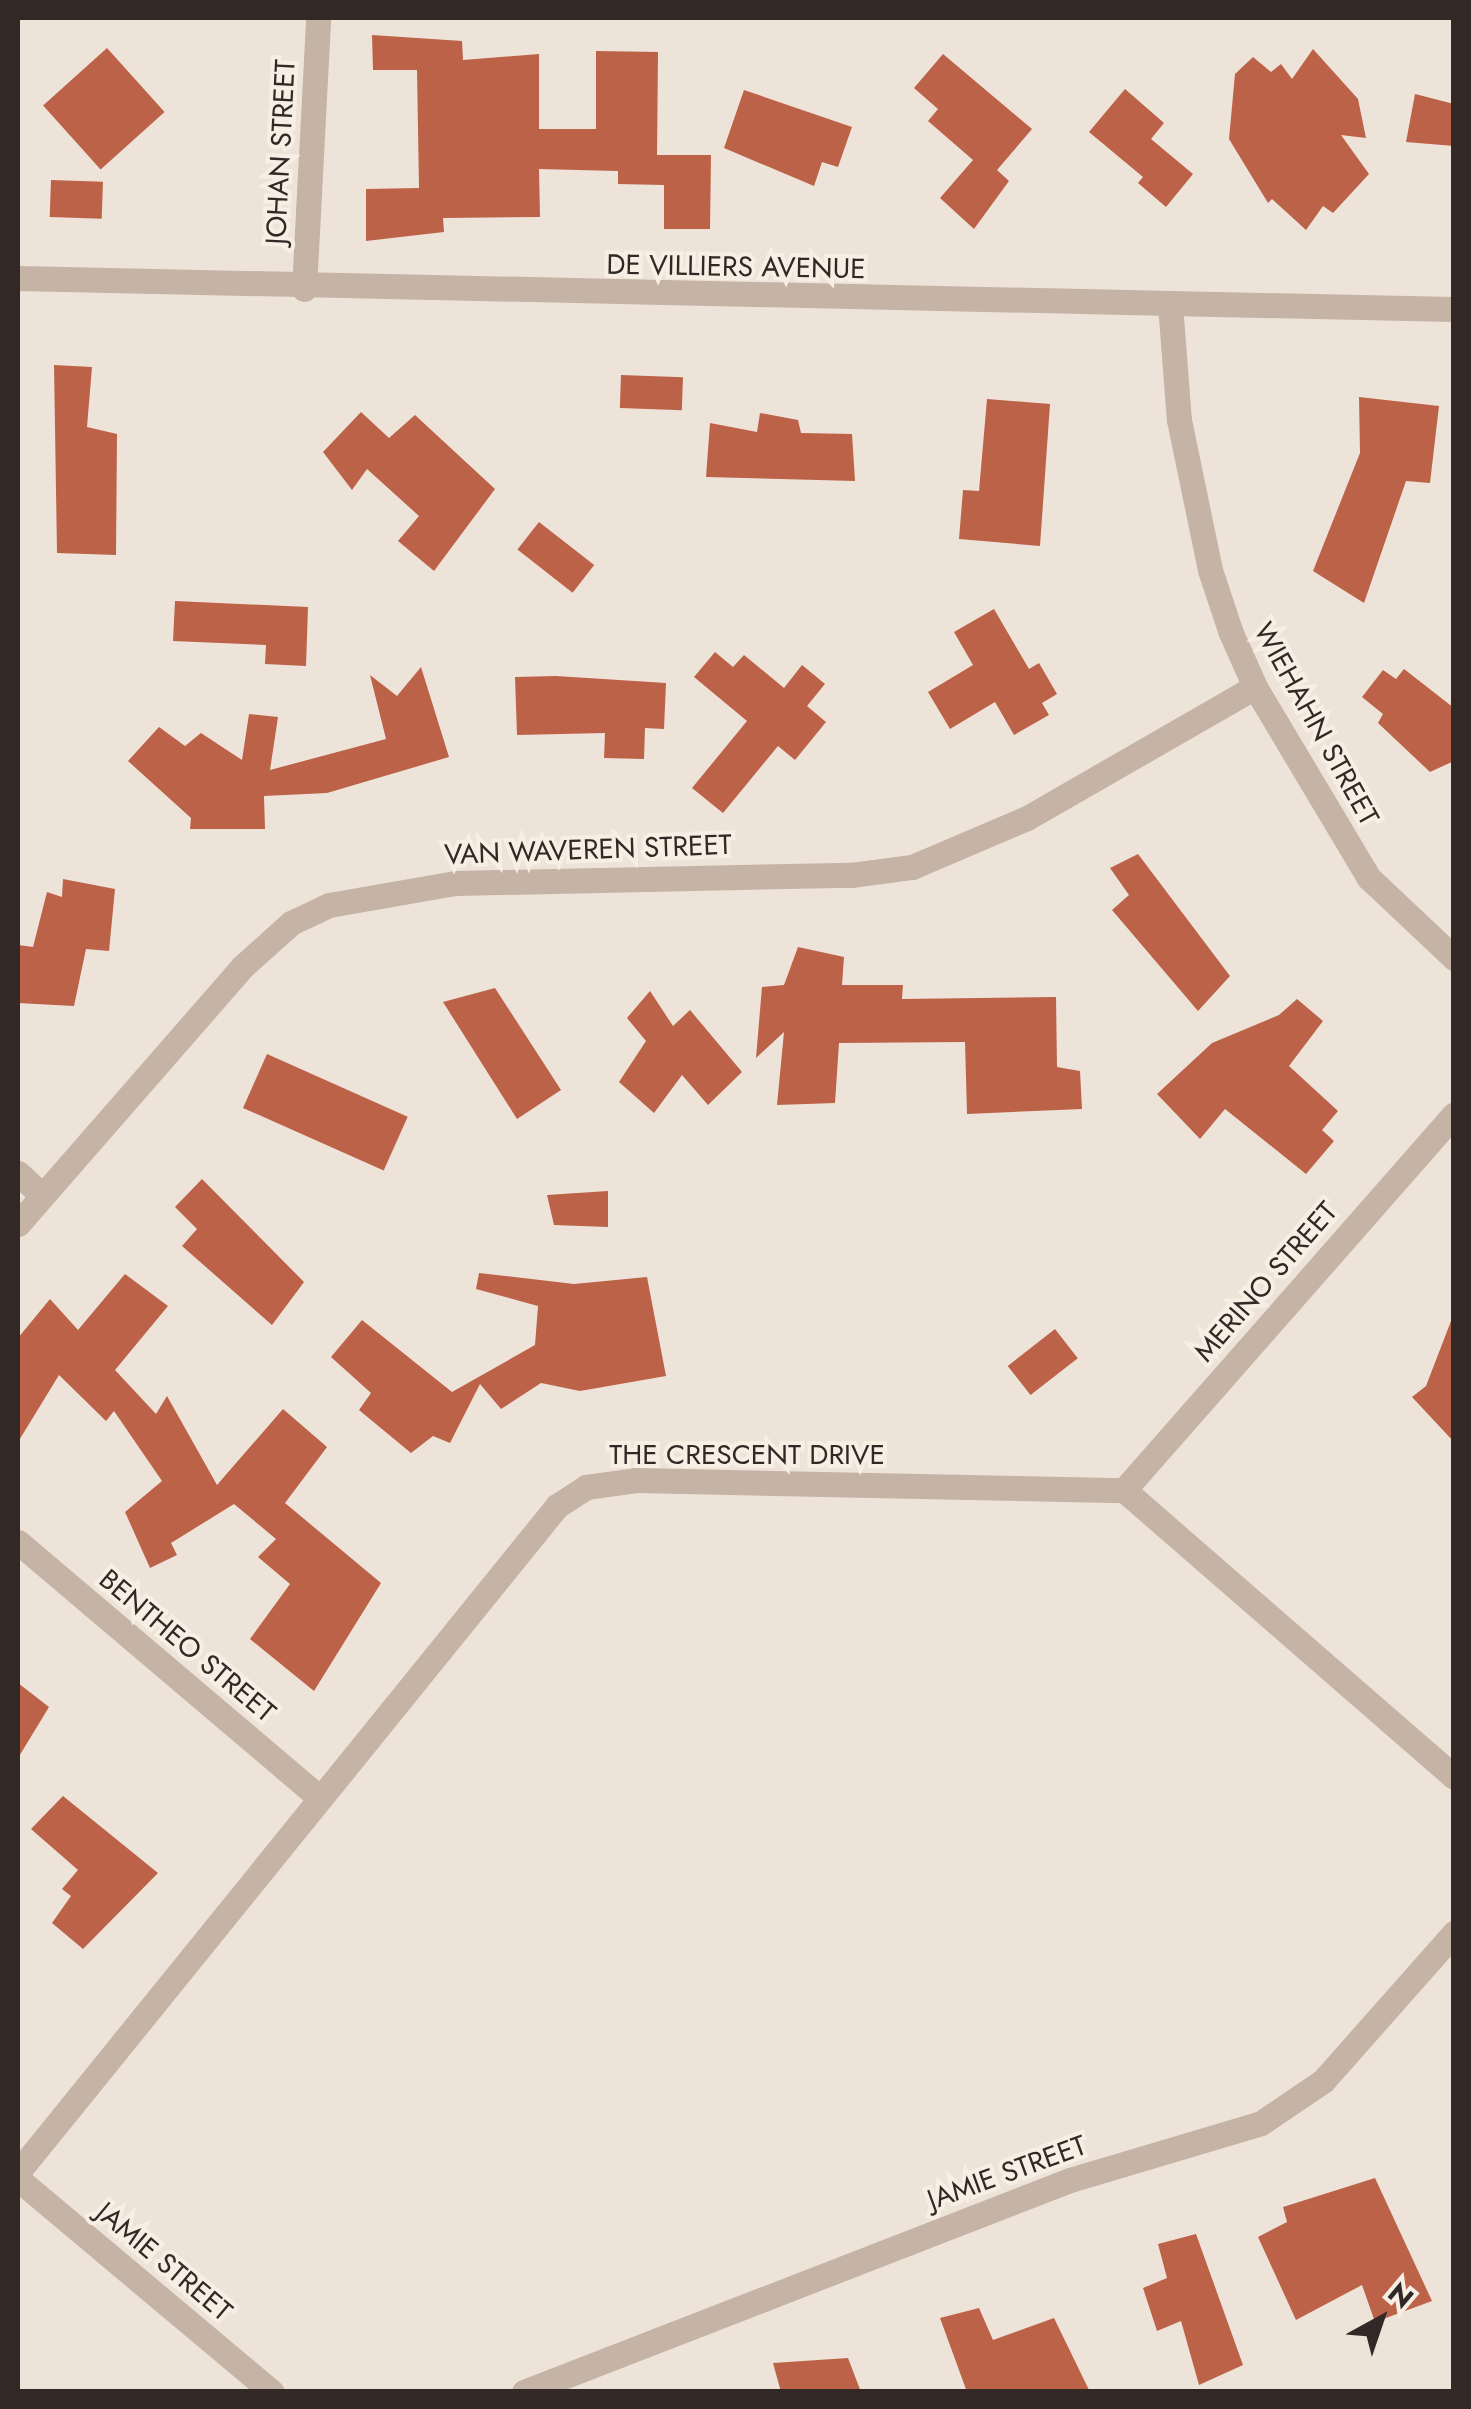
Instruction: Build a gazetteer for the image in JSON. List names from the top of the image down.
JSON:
{
  "streets": {
    "street": [
      "JOHAN STREET",
      "DE VILLIERS AVENUE",
      "WIEHAHN STREET",
      "VAN WAVEREN STREET",
      "MERINO STREET",
      "THE CRESCENT DRIVE",
      "BENTHEO STREET",
      "JAMIE STREET"
    ]
  },
  "crossings": [
    ["JOHAN STREET", "DE VILLIERS AVENUE"],
    ["DE VILLIERS AVENUE", "WIEHAHN STREET"],
    ["WIEHAHN STREET", "VAN WAVEREN STREET"],
    ["MERINO STREET", "THE CRESCENT DRIVE"],
    ["THE CRESCENT DRIVE", "BENTHEO STREET"],
    ["THE CRESCENT DRIVE", "JAMIE STREET"]
  ],
  "north": "top right"
}
